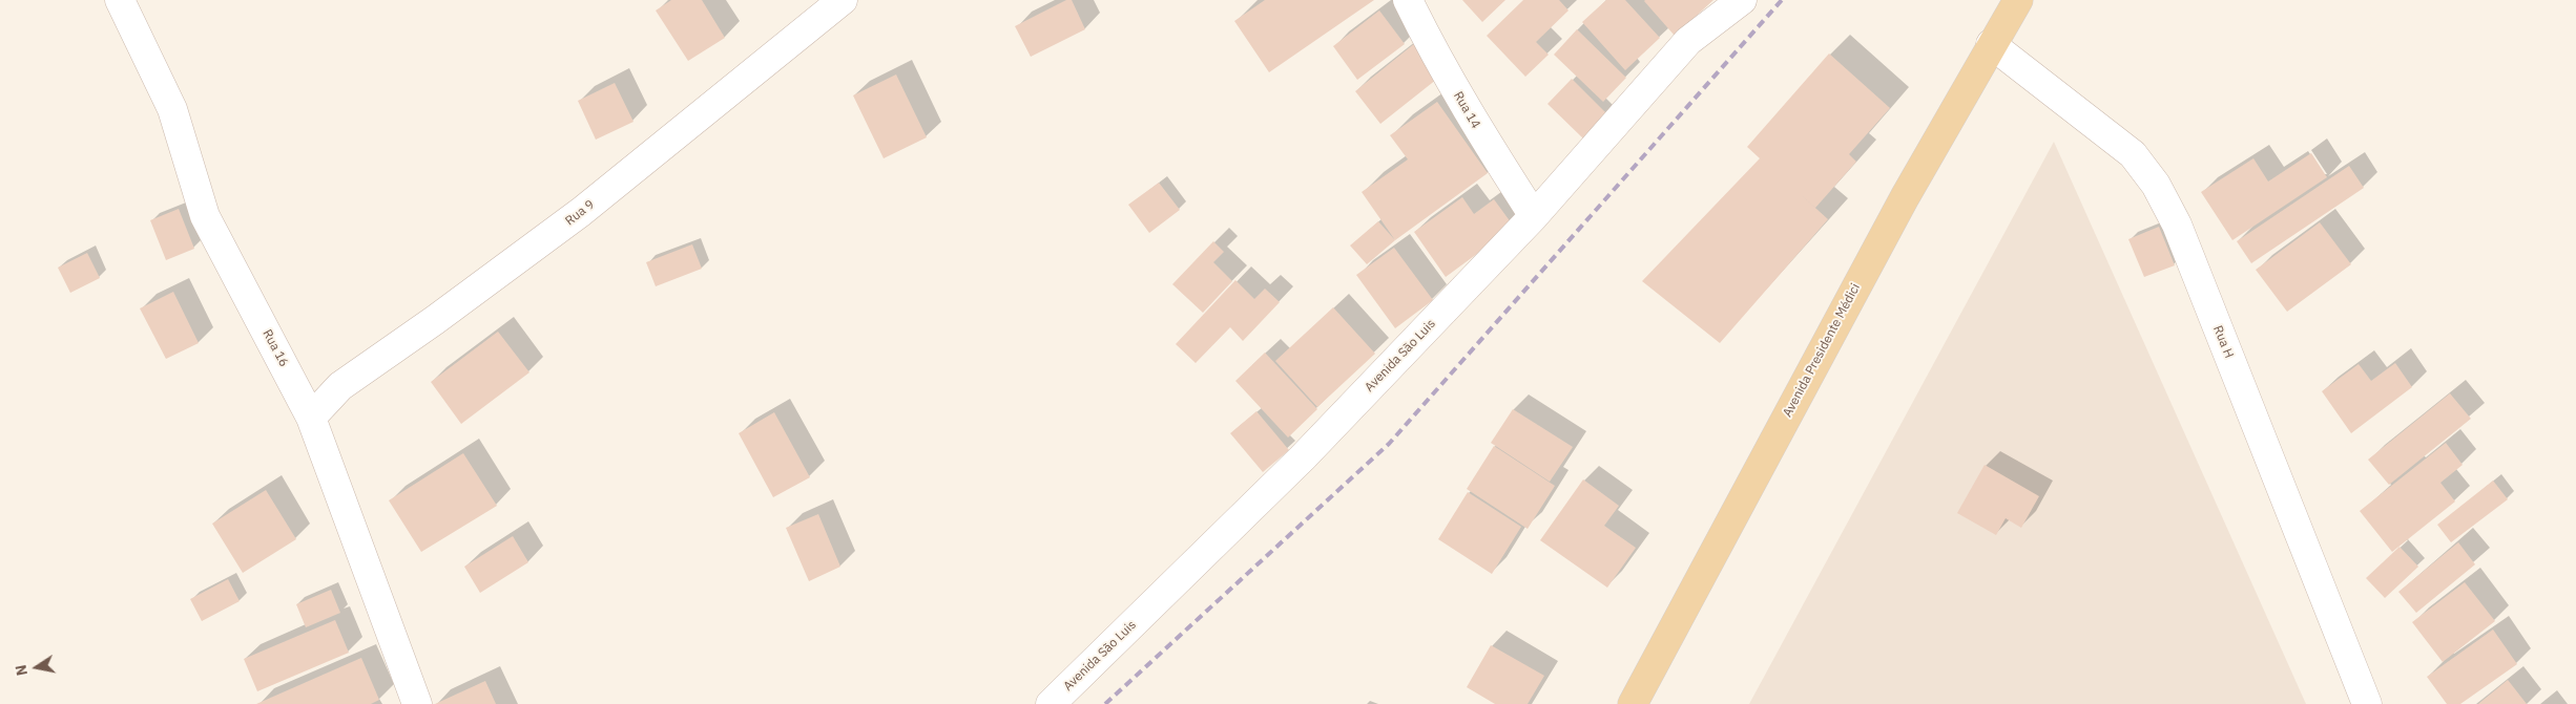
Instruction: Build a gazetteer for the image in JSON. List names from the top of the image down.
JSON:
{
  "streets": {
    "main road": ["Avenida Presidente Médici"],
    "street": [
      "Rua 14",
      "Rua 9",
      "Rua H",
      "Rua 16",
      "Avenida São Luis"
    ]
  },
  "crossings": [
    ["Rua 14", "Avenida São Luis"],
    ["Rua 9", "Rua 16"],
    ["Rua H", "Avenida Presidente Médici"]
  ],
  "north": "left"
}
